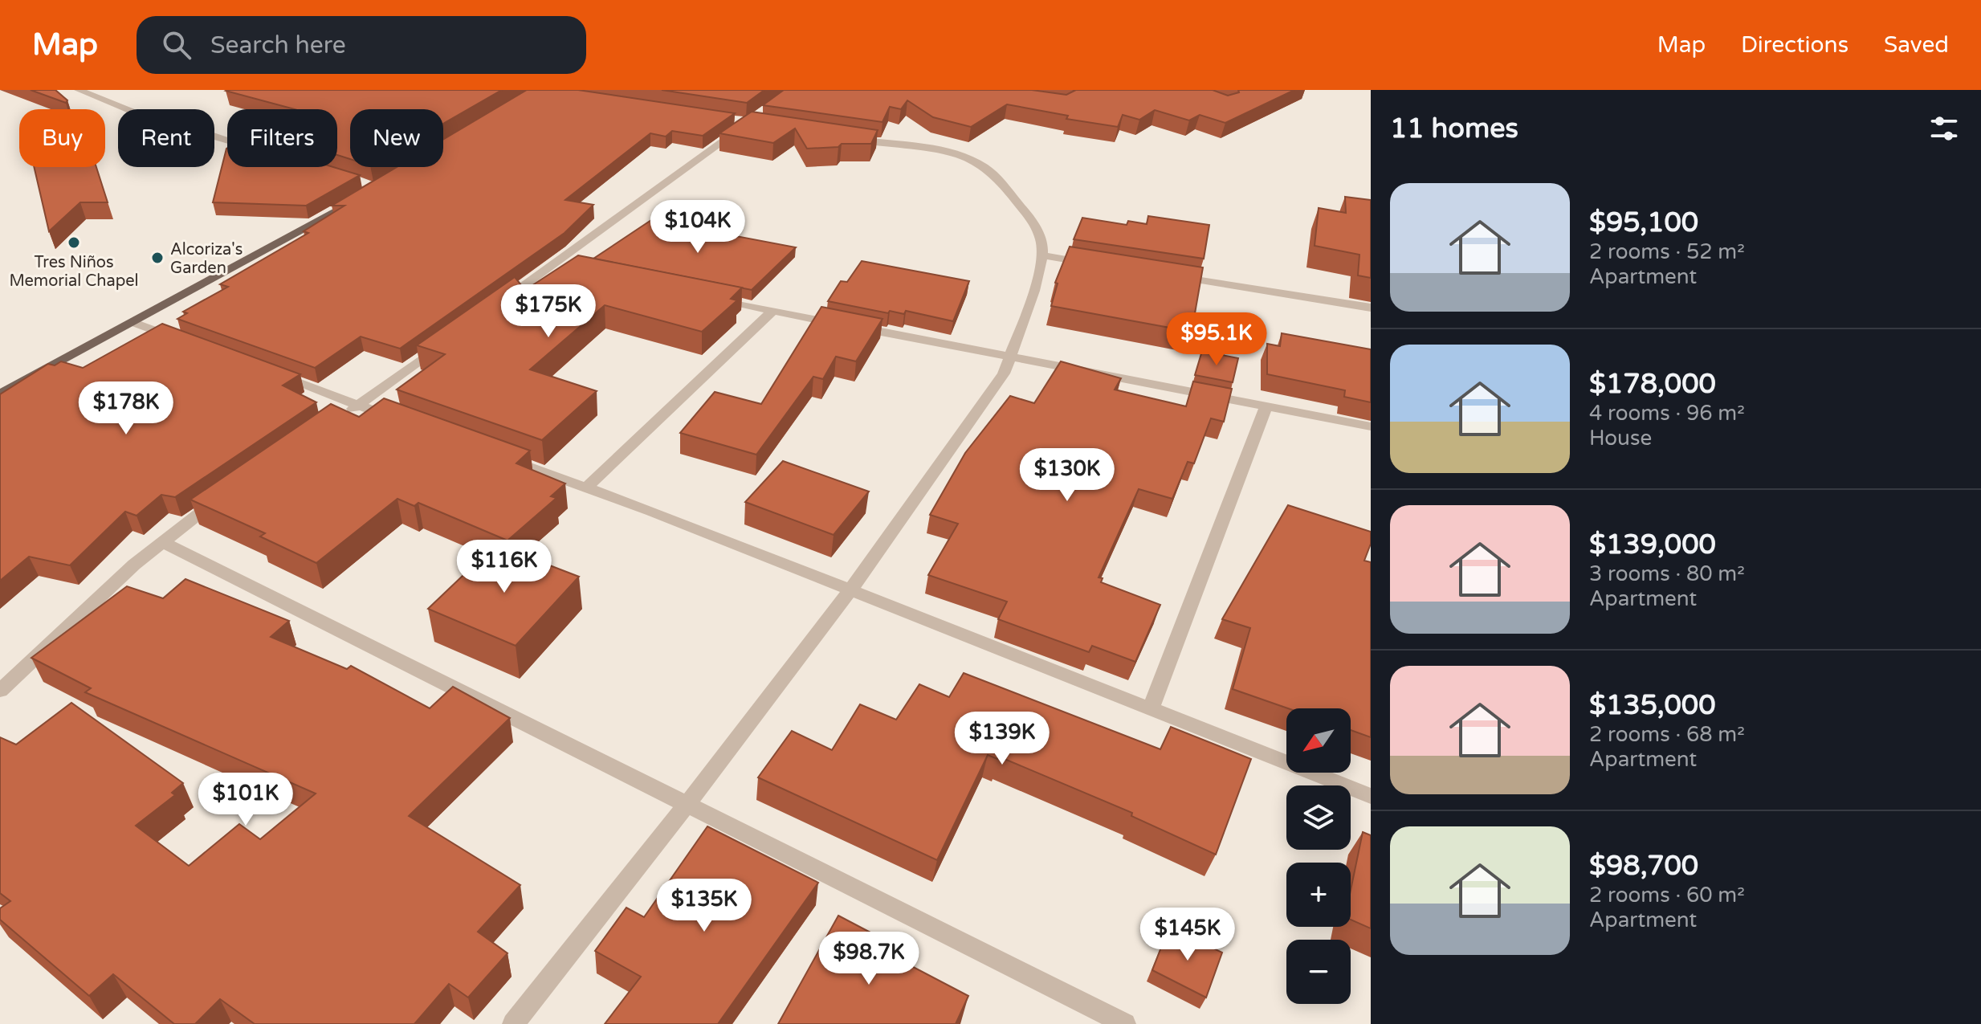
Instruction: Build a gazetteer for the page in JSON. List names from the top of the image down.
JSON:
{
  "places": ["Tres Niños Memorial Chapel", "Alcoriza's Garden"],
  "north": "bottom left",
  "page": {
    "header": "Map",
    "search": "Search here",
    "nav": ["Map", "Directions", "Saved"],
    "heading": "11 homes",
    "chip": [
      "Buy",
      "Rent",
      "Filters",
      "New"
    ],
    "list": [
      {
        "name": "$95,100",
        "note": "2 rooms · 52 m² · Apartment"
      },
      {
        "name": "$178,000",
        "note": "4 rooms · 96 m² · House"
      },
      {
        "name": "$139,000",
        "note": "3 rooms · 80 m² · Apartment"
      },
      {
        "name": "$135,000",
        "note": "2 rooms · 68 m² · Apartment"
      },
      {
        "name": "$98,700",
        "note": "2 rooms · 60 m² · Apartment"
      }
    ],
    "price": [
      "$104K",
      "$175K",
      "$95.1K",
      "$178K",
      "$130K",
      "$116K",
      "$139K",
      "$101K",
      "$135K",
      "$145K",
      "$98.7K"
    ],
    "map_buttons": ["+", "−"]
  }
}
